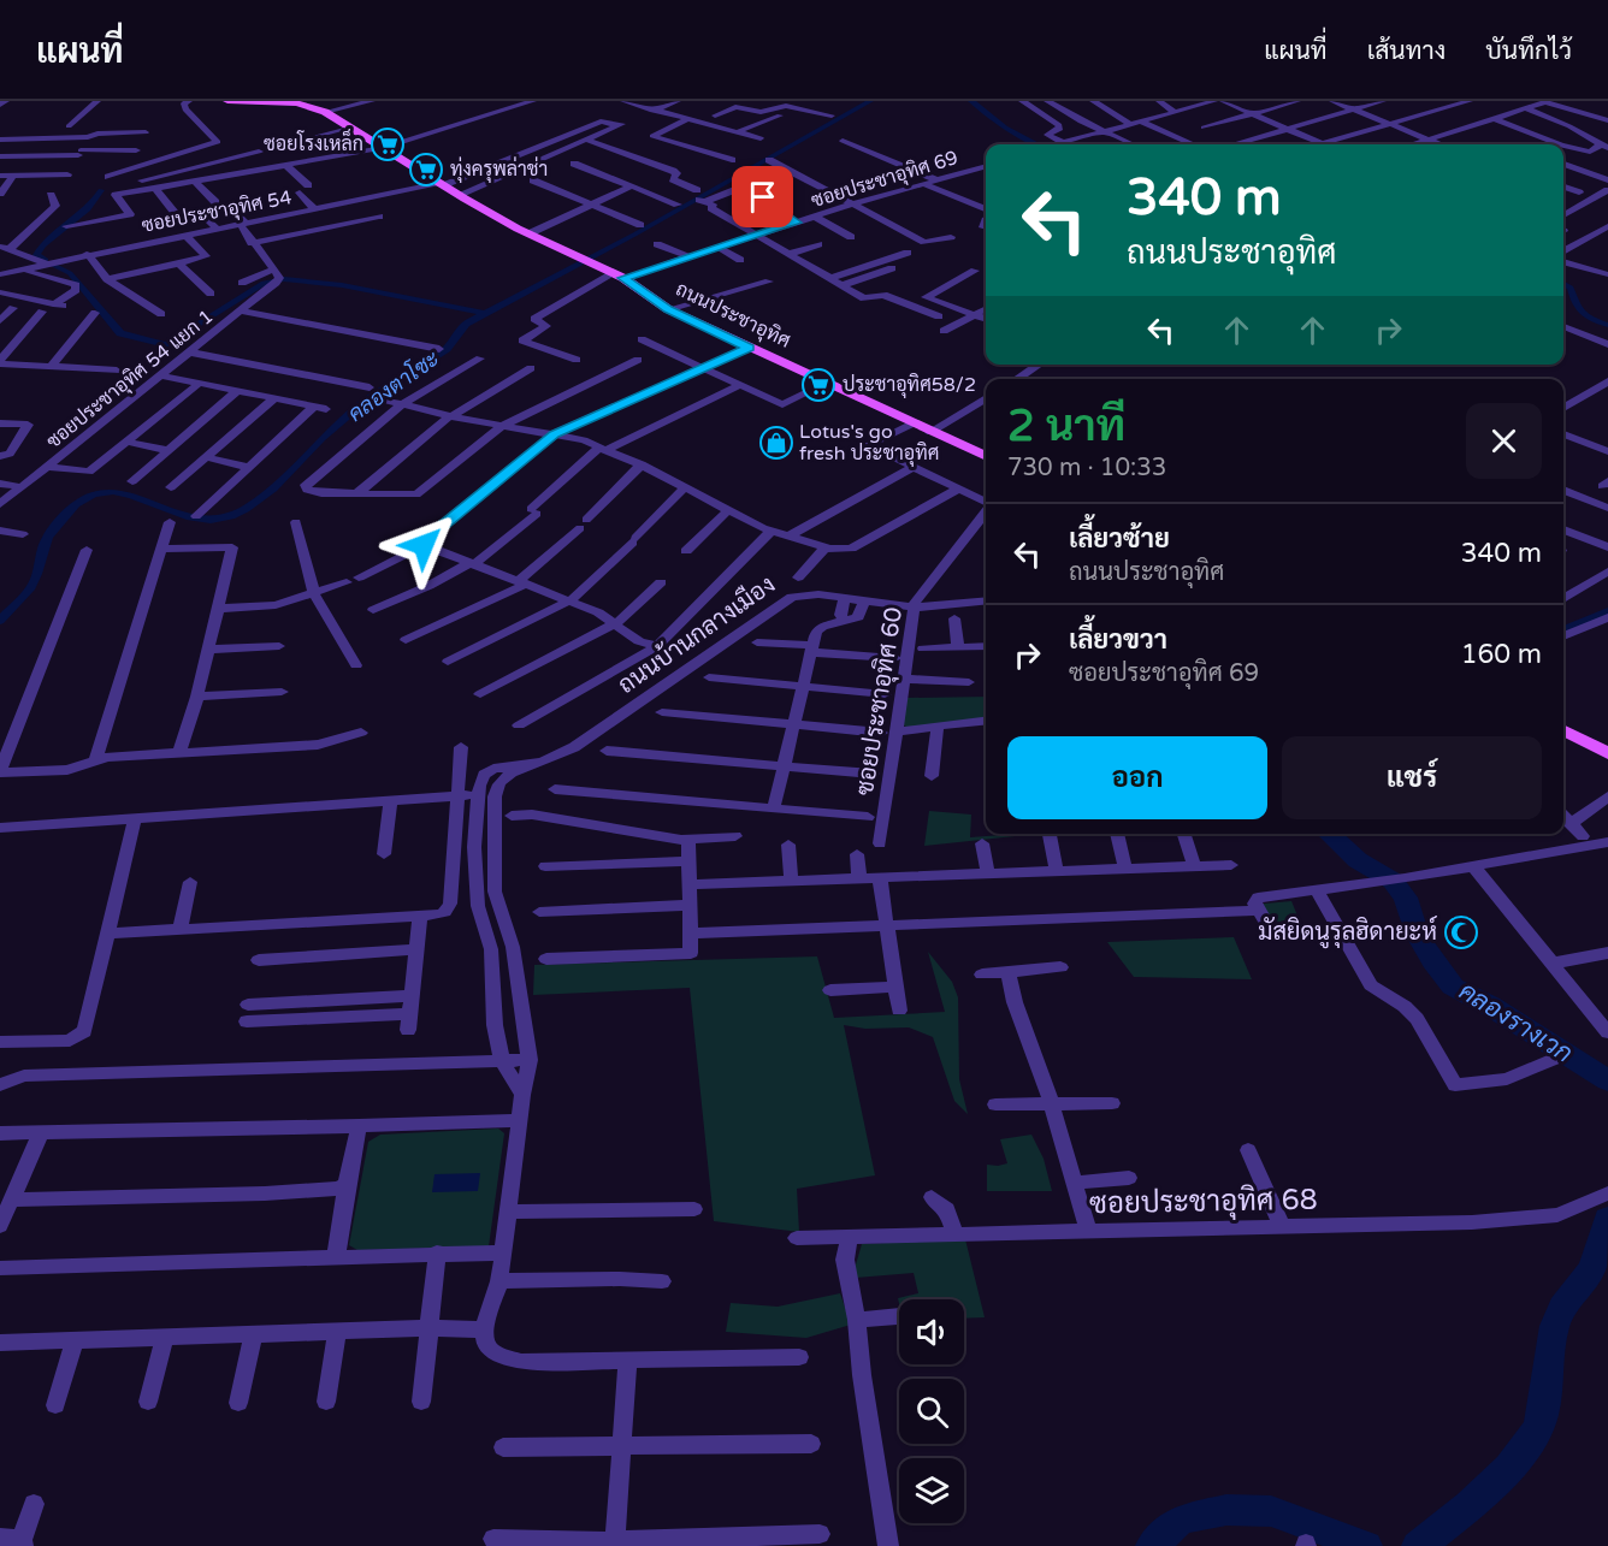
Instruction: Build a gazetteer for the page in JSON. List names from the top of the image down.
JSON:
{
  "streets": {
    "main road": ["ถนนประชาอุทิศ"],
    "street": [
      "ซอยประชาอุทิศ 69",
      "ซอยประชาอุทิศ 54",
      "ซอยประชาอุทิศ 54 แยก 1",
      "ถนนบ้านกลางเมือง",
      "ซอยประชาอุทิศ 60",
      "ซอยประชาอุทิศ 68"
    ]
  },
  "crossings": [
    ["ซอยประชาอุทิศ 69", "ถนนประชาอุทิศ"],
    ["ซอยประชาอุทิศ 54", "ถนนประชาอุทิศ"],
    ["ถนนบ้านกลางเมือง", "ซอยประชาอุทิศ 60"]
  ],
  "water": ["คลองตาโซะ", "คลองรางเวก"],
  "places": {
    "supermarket": ["ซอยโรงเหล็ก", "ทุ่งครุพล่าช่า", "ประชาอุทิศ58/2"],
    "shop": ["Lotus's go fresh ประชาอุทิศ"],
    "mosque": ["มัสยิดนูรุลฮิดายะห์"]
  },
  "page": {
    "header": "แผนที่",
    "nav": ["แผนที่", "เส้นทาง", "บันทึกไว้"],
    "turn": ["340 m", "ถนนประชาอุทิศ"],
    "heading": ["2 นาที", "730 m · 10:33"],
    "list": [
      {
        "name": "เลี้ยวซ้าย",
        "note": "ถนนประชาอุทิศ",
        "value": "340 m"
      },
      {
        "name": "เลี้ยวขวา",
        "note": "ซอยประชาอุทิศ 69",
        "value": "160 m"
      }
    ],
    "buttons": ["ออก", "แชร์"]
  }
}
